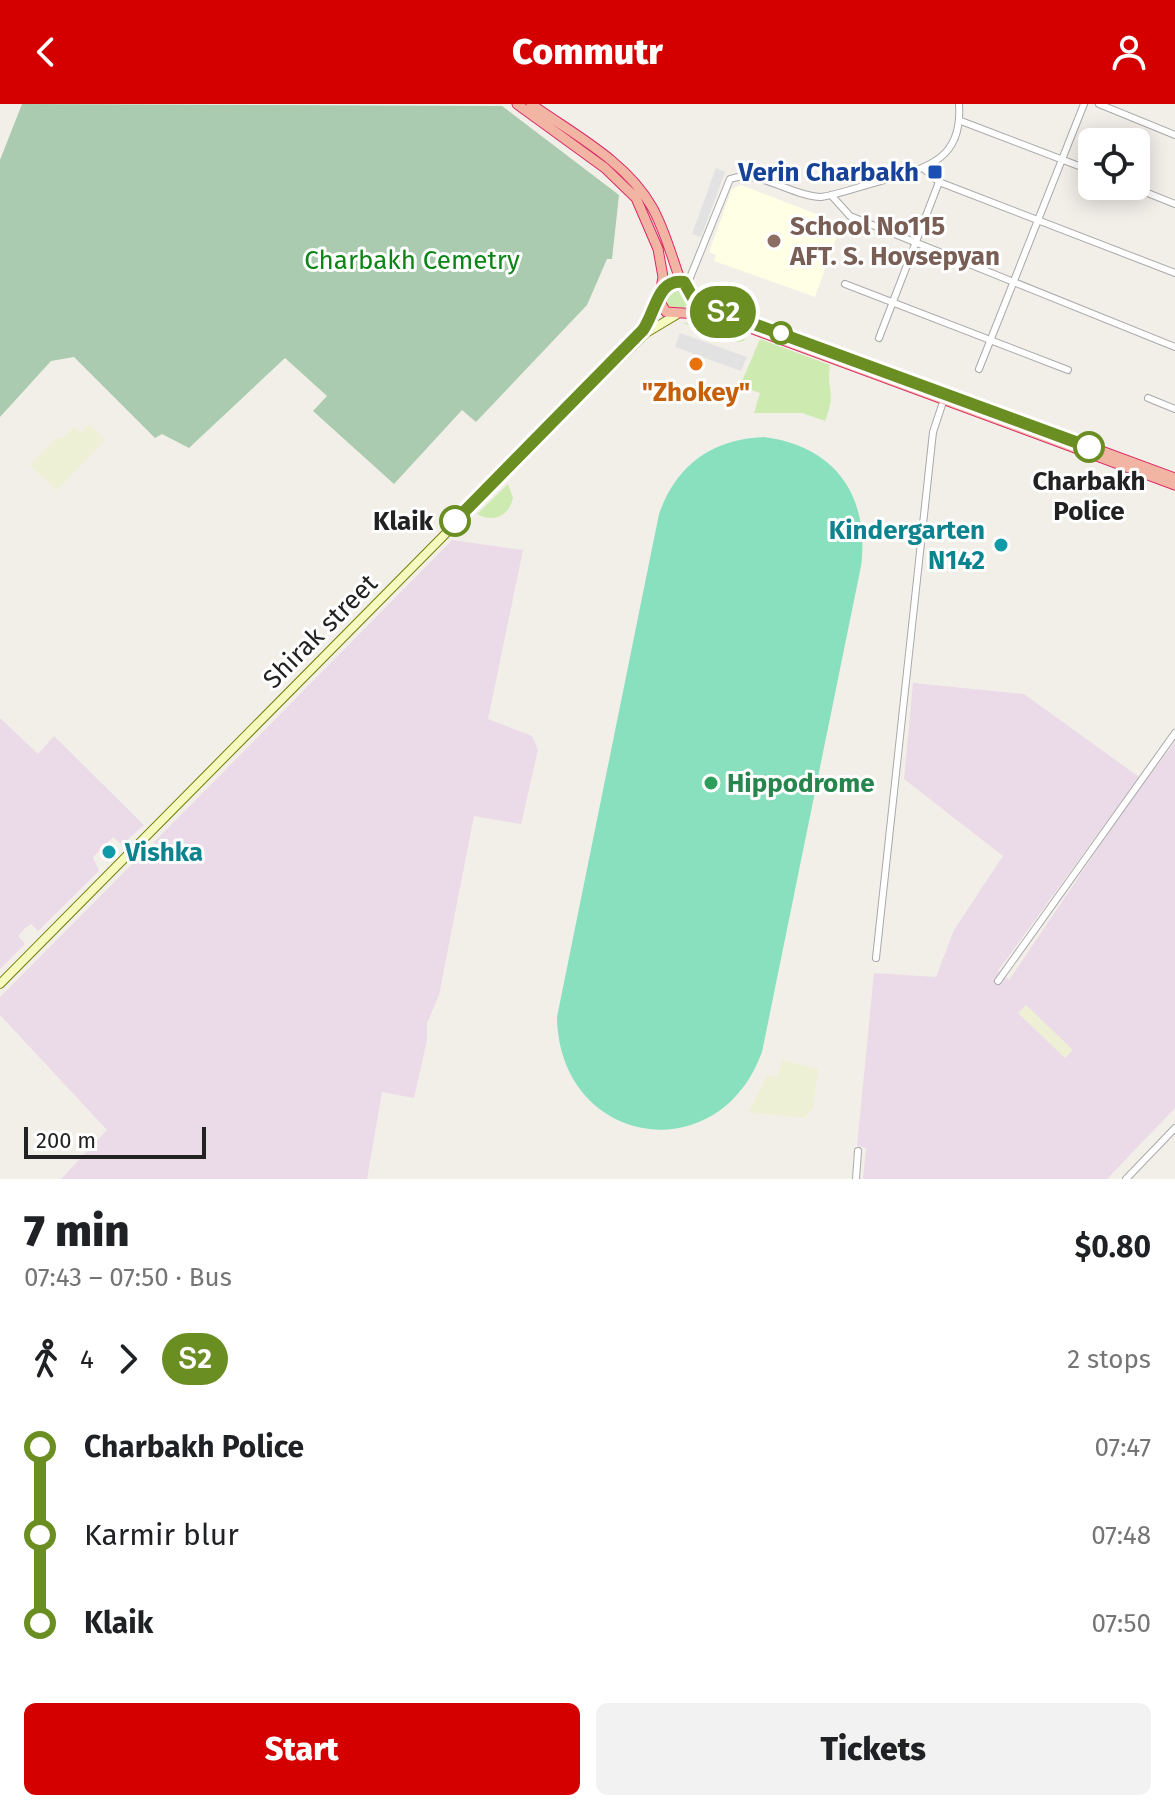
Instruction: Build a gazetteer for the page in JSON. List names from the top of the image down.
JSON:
{
  "streets": {
    "highway": ["Shirak street"]
  },
  "parks": ["Charbakh Cemetry"],
  "places": {
    "transit": ["Verin Charbakh"],
    "other": [
      "School No115 AFT. S. Hovsepyan",
      "\"Zhokey\"",
      "Charbakh Police",
      "Klaik",
      "Kindergarten N142",
      "Hippodrome",
      "Vishka"
    ]
  },
  "lines": ["bus line Տ2"],
  "scale_bar": "200 m",
  "page": {
    "header": "Commutr",
    "on_map": "Տ2",
    "scale": "200 m",
    "heading": ["7 min", "07:43 – 07:50 · Bus", "$0.80"],
    "legs": ["4", "Տ2", "2 stops"],
    "list": [
      {
        "name": "Charbakh Police",
        "value": "07:47"
      },
      {
        "name": "Karmir blur",
        "value": "07:48"
      },
      {
        "name": "Klaik",
        "value": "07:50"
      }
    ],
    "buttons": ["Start", "Tickets"]
  }
}
